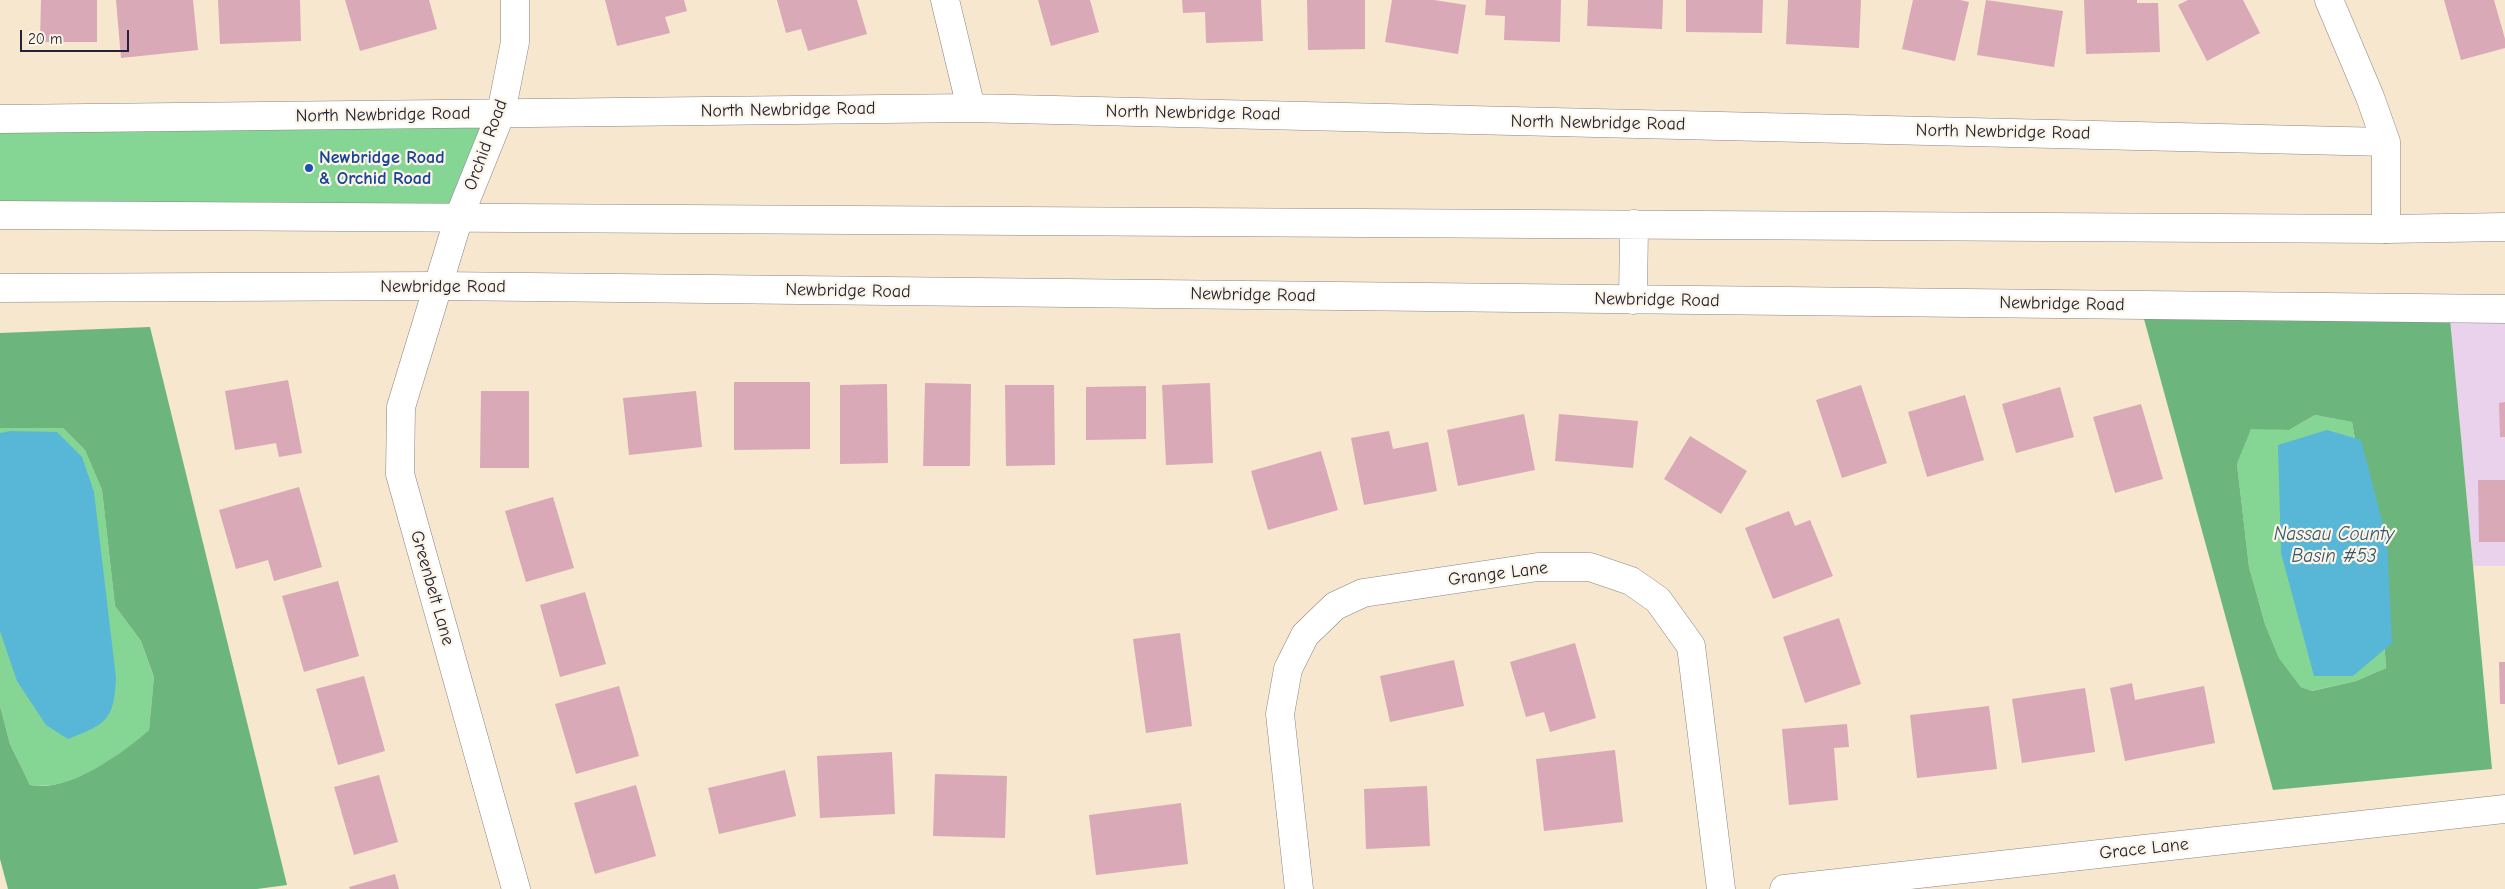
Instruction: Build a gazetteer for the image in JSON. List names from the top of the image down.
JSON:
{
  "streets": {
    "street": [
      "North Newbridge Road",
      "Orchid Road",
      "Newbridge Road",
      "Grange Lane",
      "Greenbelt Lane",
      "Grace Lane"
    ]
  },
  "crossings": [
    ["North Newbridge Road", "Orchid Road"],
    ["Orchid Road", "Newbridge Road"],
    ["Orchid Road", "Greenbelt Lane"],
    ["Newbridge Road", "Greenbelt Lane"]
  ],
  "water": ["Nassau County Basin #53"],
  "places": ["Newbridge Road & Orchid Road"],
  "scale_bar": "20 m"
}
